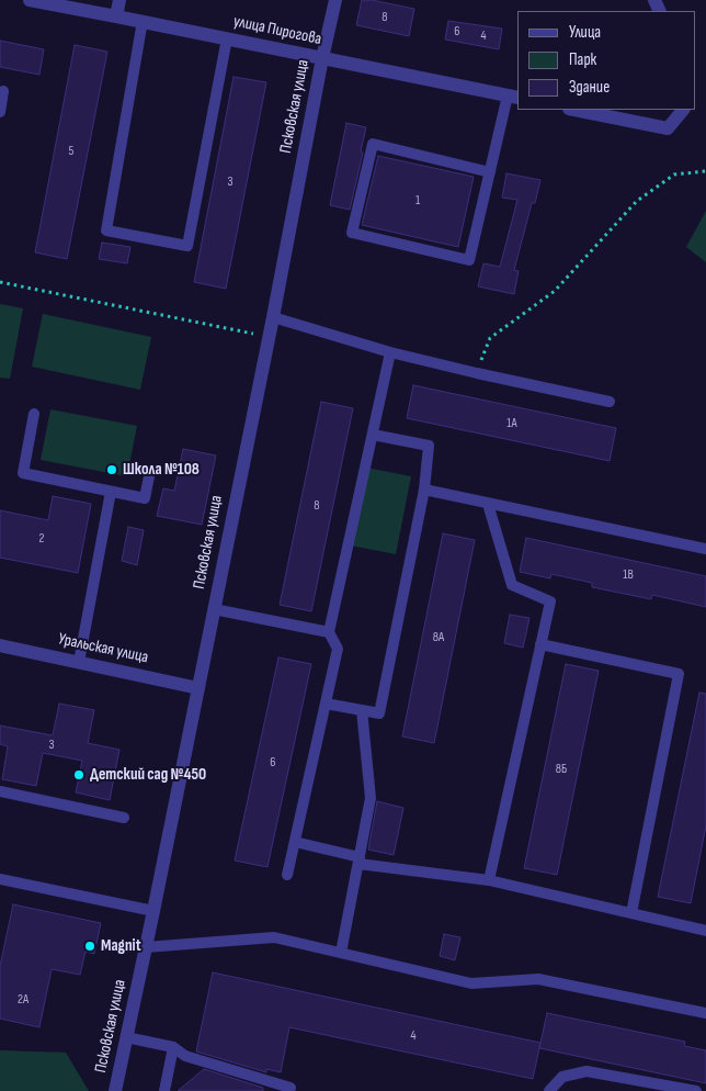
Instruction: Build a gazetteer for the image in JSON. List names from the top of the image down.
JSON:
{
  "streets": {
    "street": ["улица Пирогова", "Псковская улица", "Уральская улица"]
  },
  "crossings": [
    ["улица Пирогова", "Псковская улица"],
    ["Псковская улица", "Уральская улица"]
  ],
  "places": ["Школа №108", "Детский сад №450", "Magnit"],
  "house_numbers": [
    "8",
    "6",
    "4",
    "5",
    "3",
    "1",
    "1А",
    "8",
    "2",
    "1В",
    "8А",
    "3",
    "6",
    "8Б",
    "2А",
    "4"
  ],
  "legend": ["Улица", "Парк", "Здание"]
}
